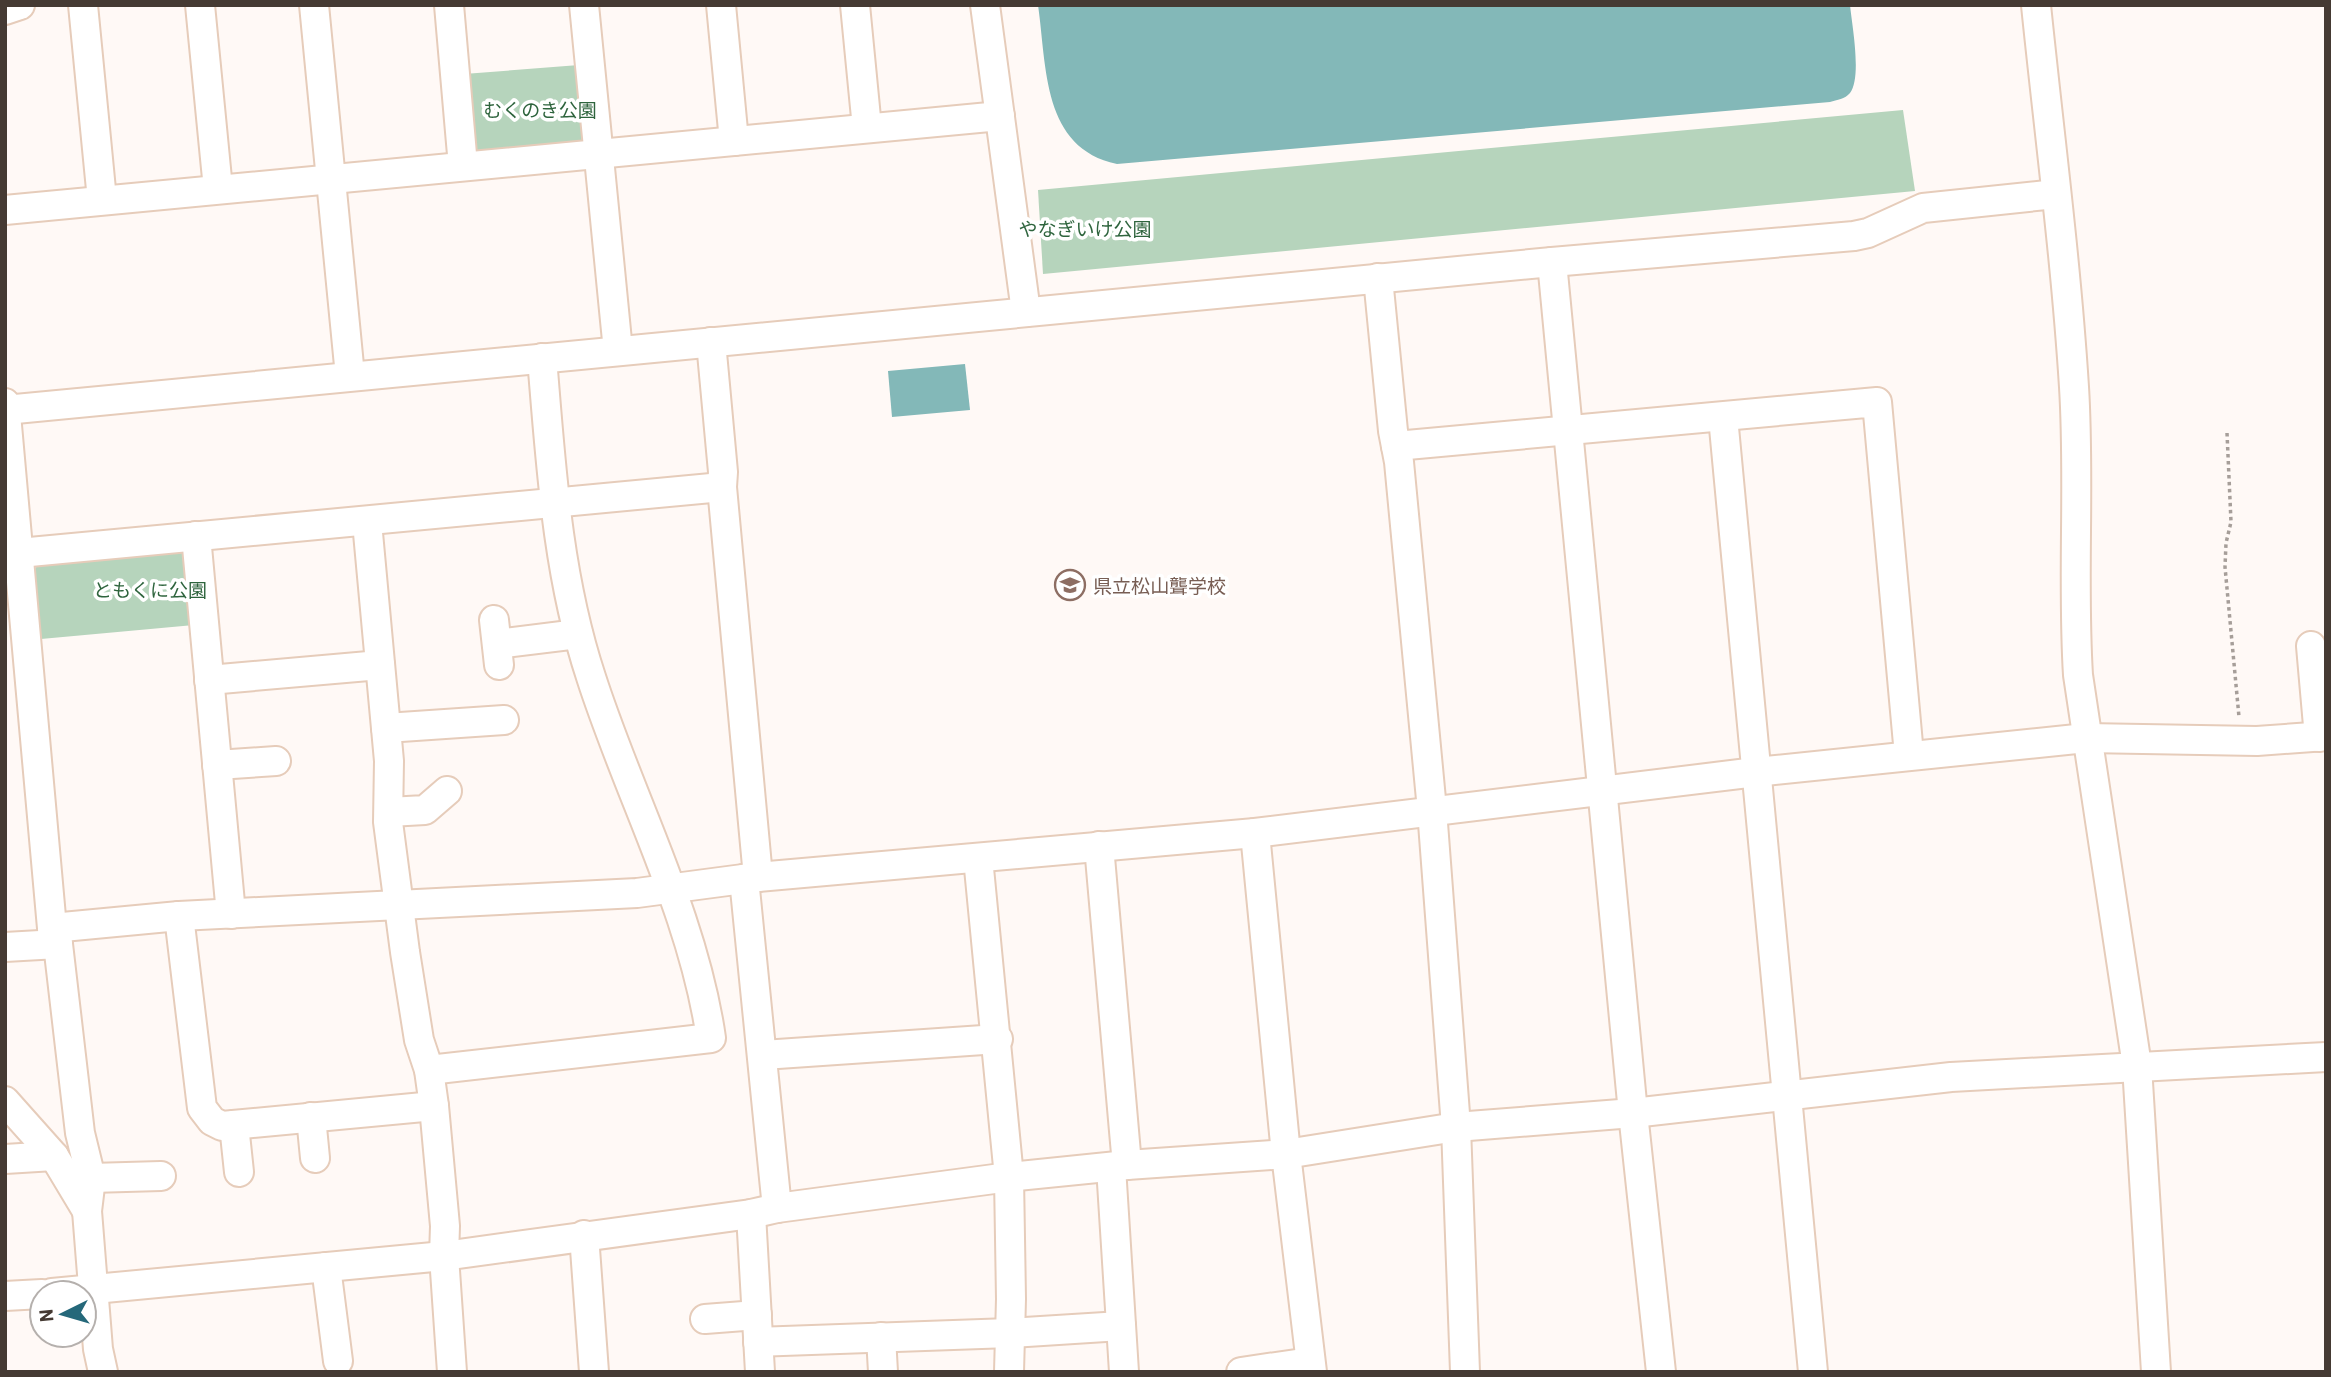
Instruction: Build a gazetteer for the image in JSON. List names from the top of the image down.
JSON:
{
  "parks": ["むくのき公園", "やなぎいけ公園", "ともくに公園"],
  "places": {
    "school or university": ["県立松山聾学校"]
  },
  "north": "left"
}
